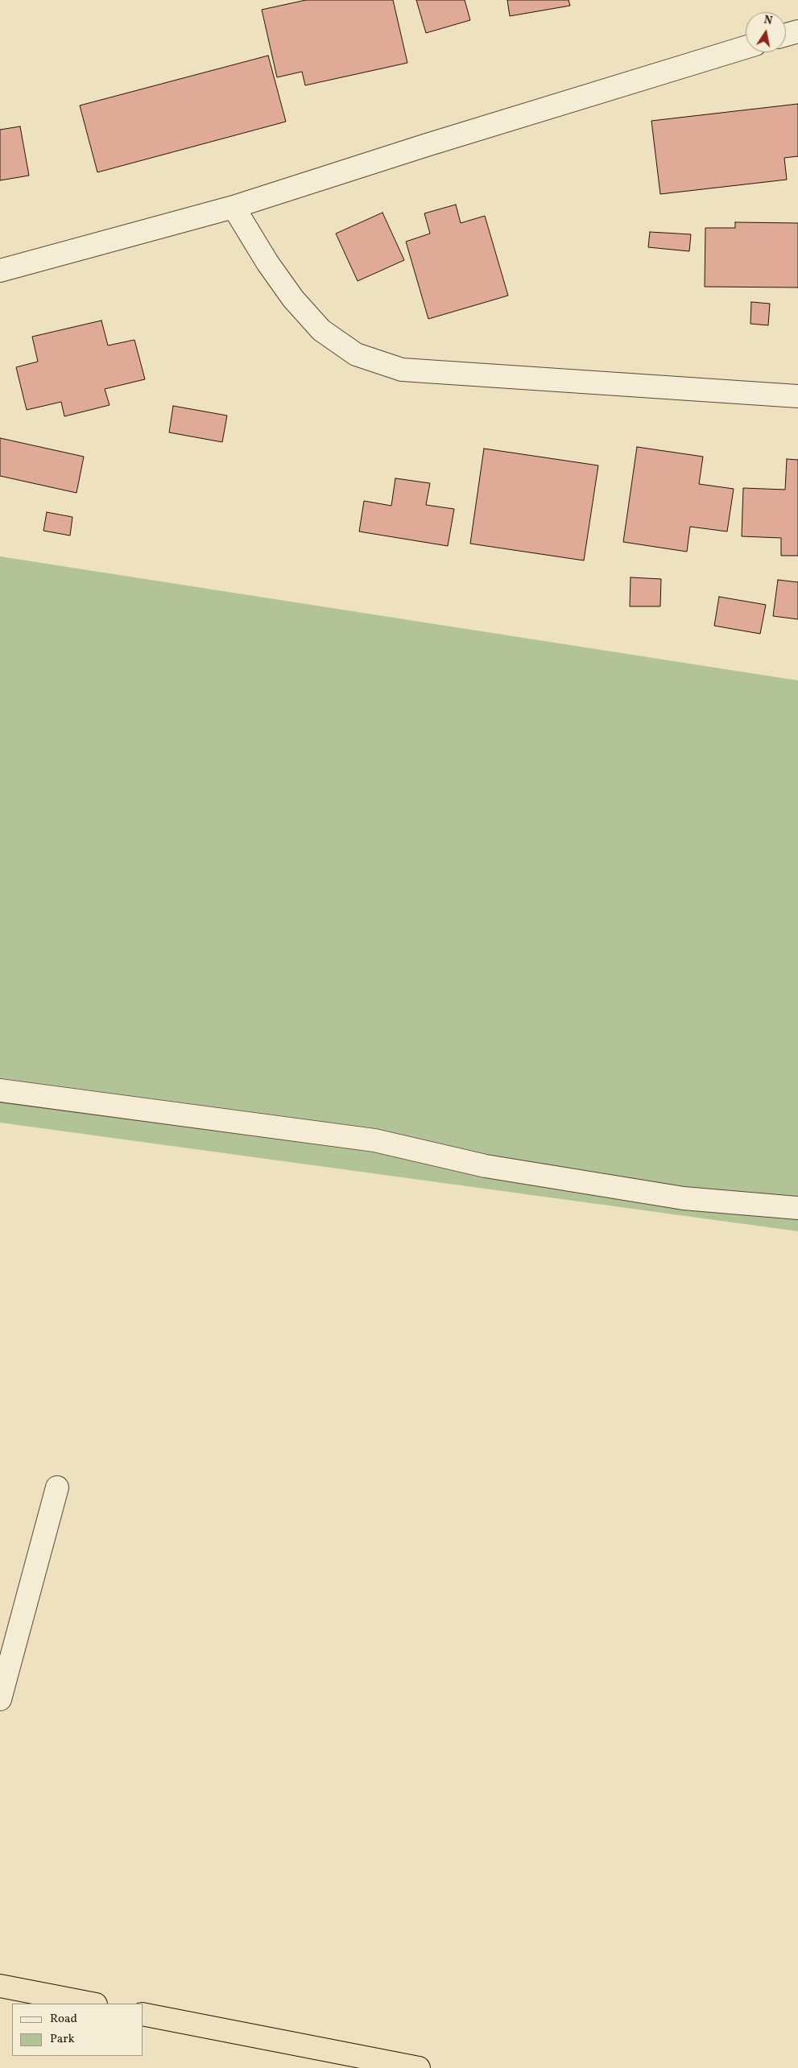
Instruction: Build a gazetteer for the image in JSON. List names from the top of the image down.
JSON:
{
  "legend": ["Road", "Park"],
  "north": "top"
}
